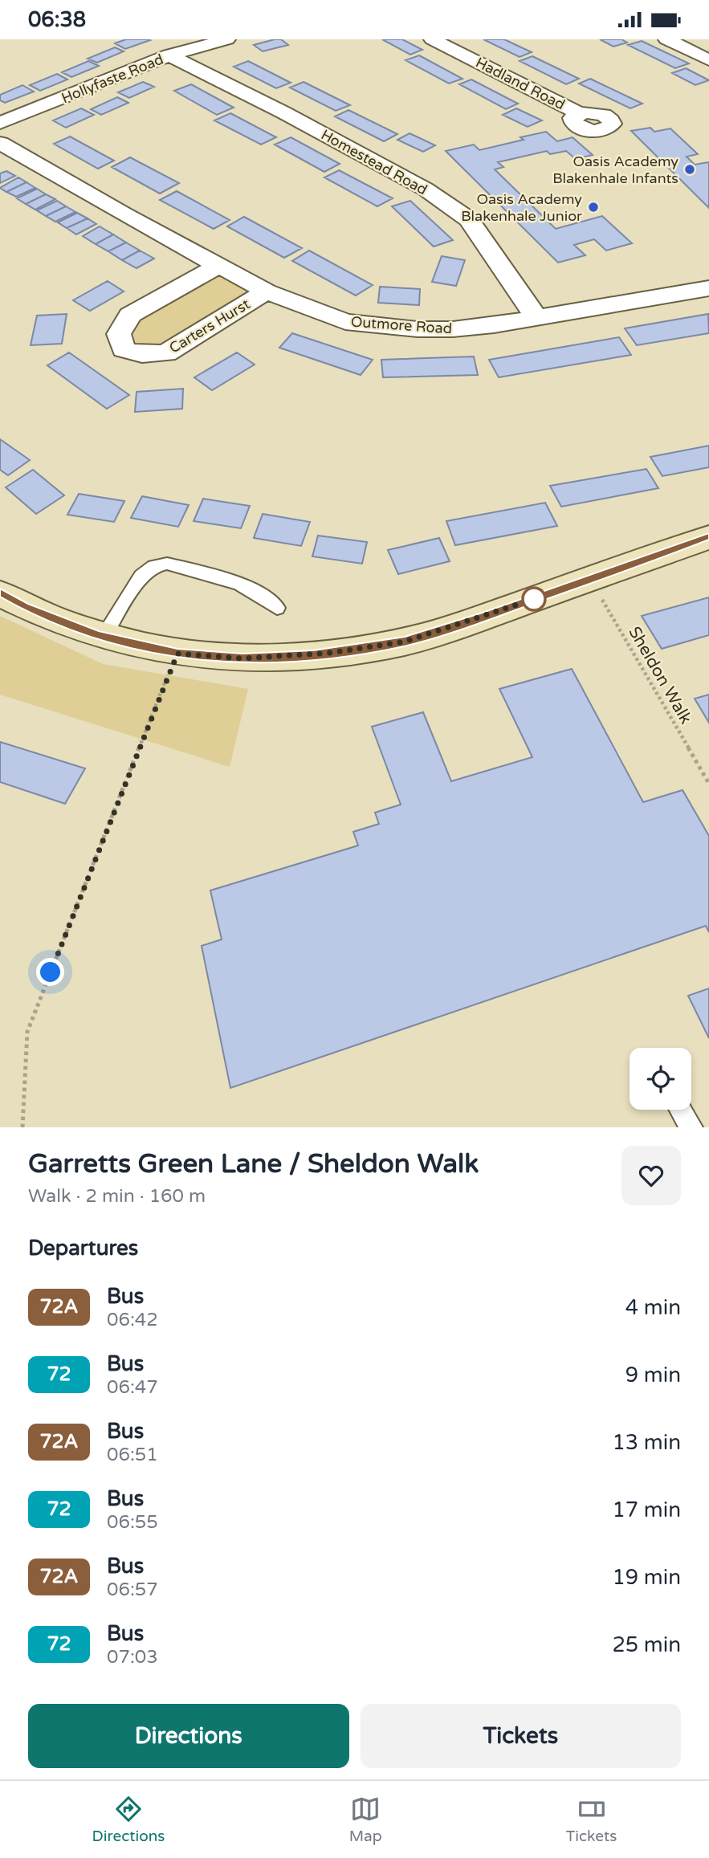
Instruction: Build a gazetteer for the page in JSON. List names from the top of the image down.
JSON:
{
  "streets": {
    "street": [
      "Hollyfaste Road",
      "Hadland Road",
      "Homestead Road",
      "Outmore Road",
      "Carters Hurst"
    ],
    "path": ["Sheldon Walk"]
  },
  "crossings": [
    ["Hollyfaste Road", "Homestead Road"],
    ["Homestead Road", "Outmore Road"],
    ["Outmore Road", "Carters Hurst"]
  ],
  "places": ["Oasis Academy Blakenhale Infants", "Oasis Academy Blakenhale Junior"],
  "lines": ["bus line 72A"],
  "page": {
    "status": "06:38",
    "heading": [
      ["Garretts Green Lane / Sheldon Walk", "Walk · 2 min · 160 m"],
      "Departures"
    ],
    "list": [
      {
        "mark": "72A",
        "name": "Bus",
        "note": "06:42",
        "value": "4 min"
      },
      {
        "mark": "72",
        "name": "Bus",
        "note": "06:47",
        "value": "9 min"
      },
      {
        "mark": "72A",
        "name": "Bus",
        "note": "06:51",
        "value": "13 min"
      },
      {
        "mark": "72",
        "name": "Bus",
        "note": "06:55",
        "value": "17 min"
      },
      {
        "mark": "72A",
        "name": "Bus",
        "note": "06:57",
        "value": "19 min"
      },
      {
        "mark": "72",
        "name": "Bus",
        "note": "07:03",
        "value": "25 min"
      }
    ],
    "buttons": ["Directions", "Tickets"],
    "tabs": ["Directions", "Map", "Tickets"]
  }
}
